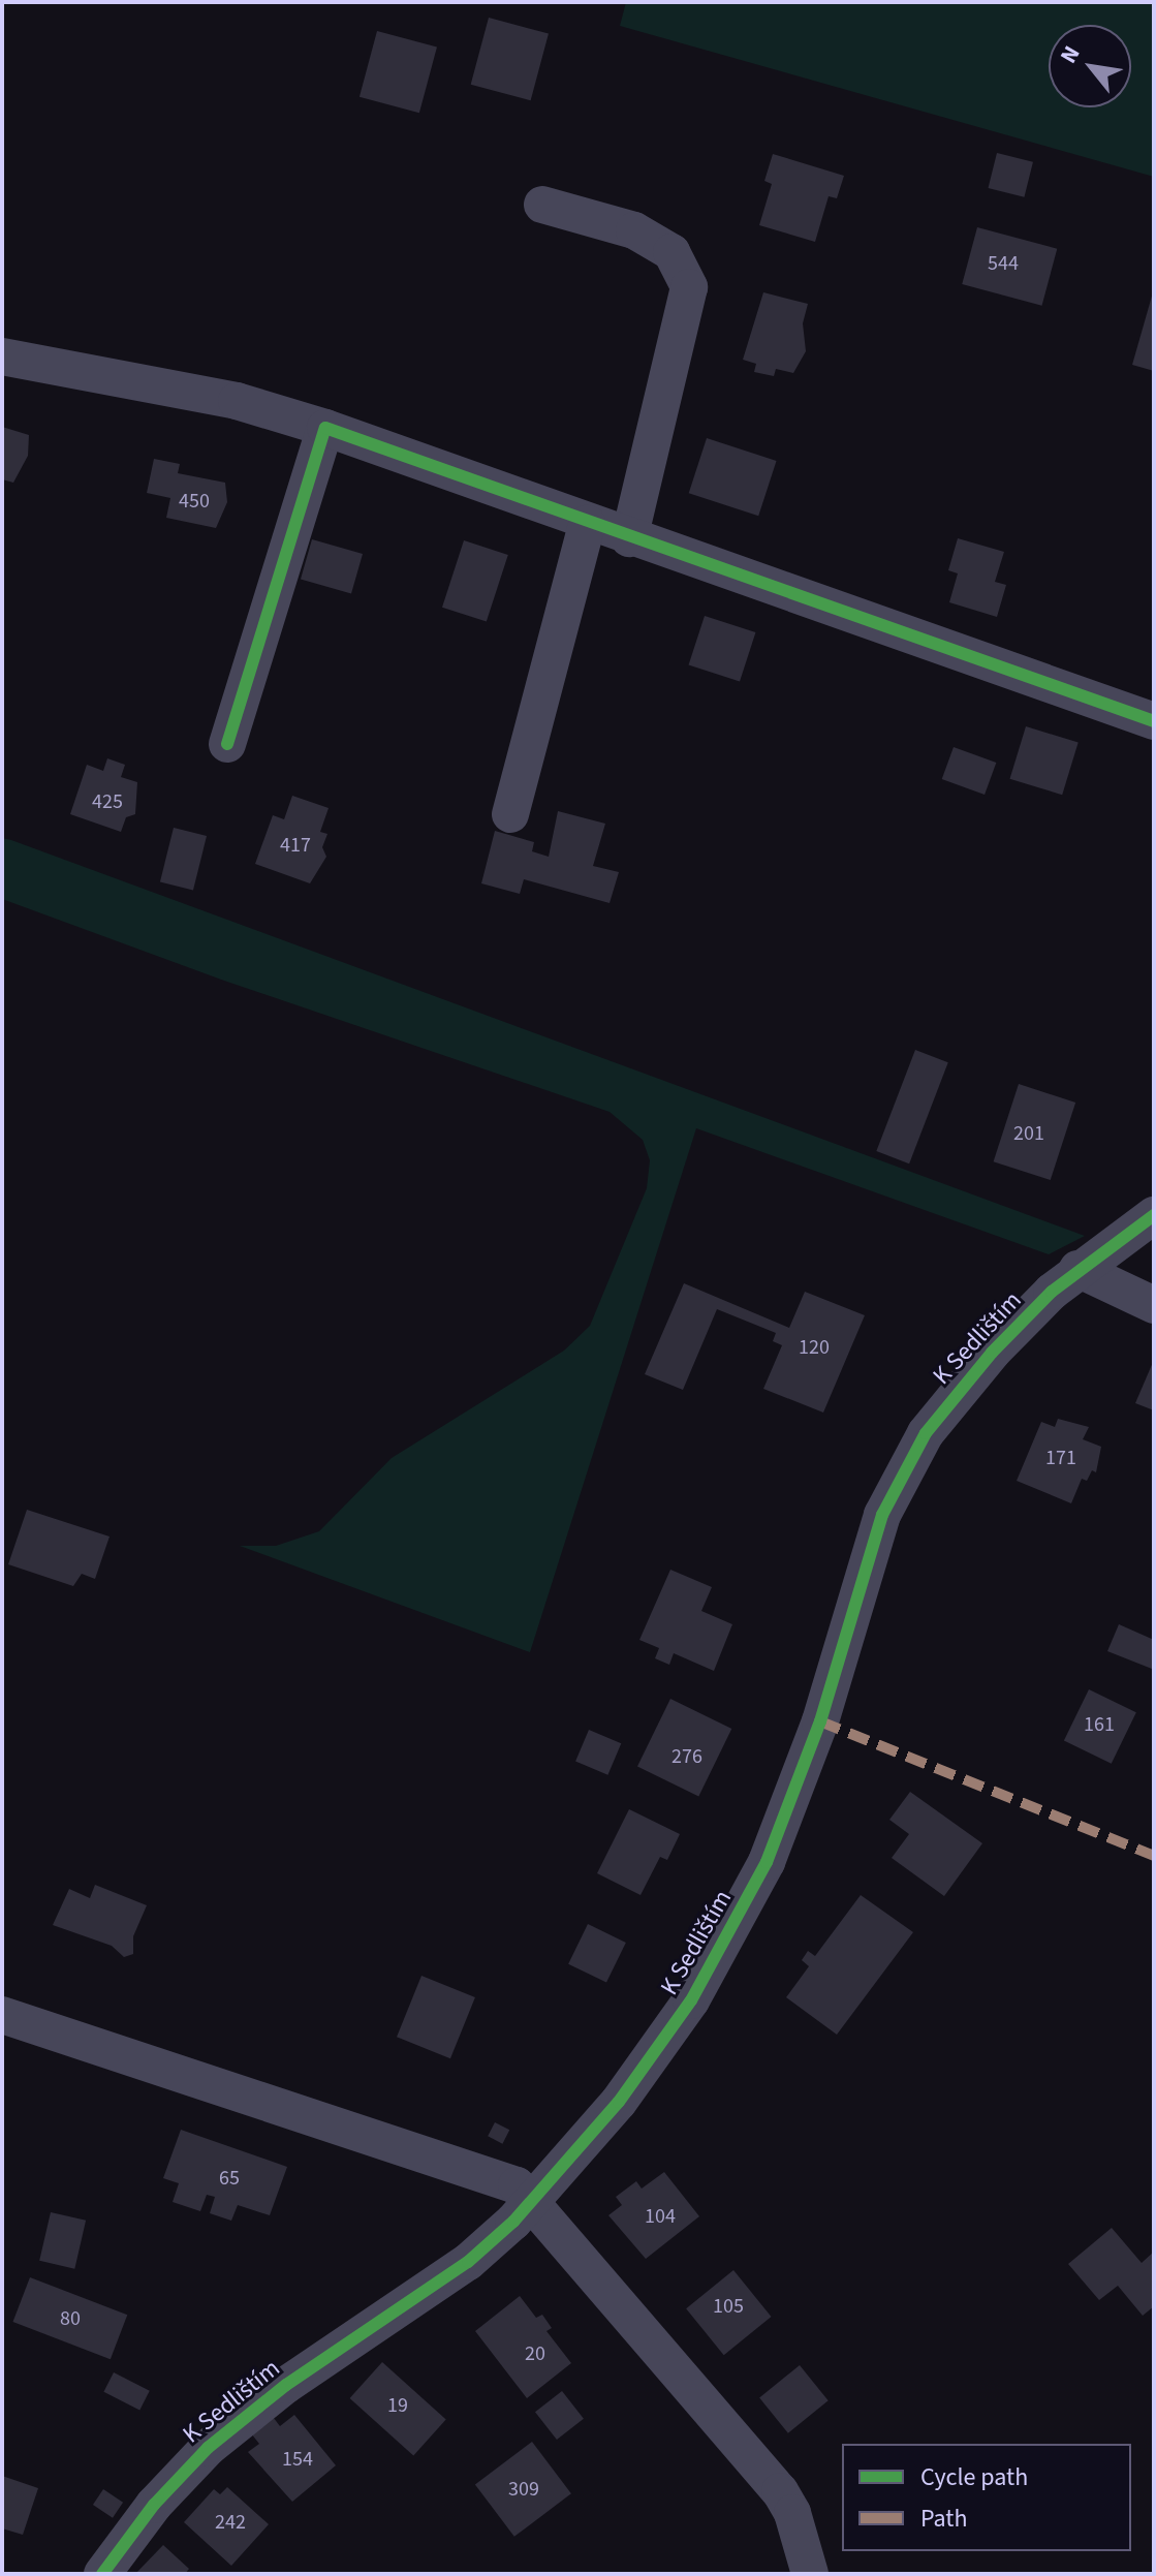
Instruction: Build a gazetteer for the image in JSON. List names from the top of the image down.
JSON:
{
  "streets": {
    "street": ["K Sedlištím"]
  },
  "house_numbers": [
    "544",
    "450",
    "425",
    "417",
    "201",
    "120",
    "171",
    "161",
    "276",
    "65",
    "104",
    "105",
    "80",
    "20",
    "19",
    "154",
    "309",
    "242"
  ],
  "legend": ["Cycle path", "Path"],
  "north": "top left"
}
